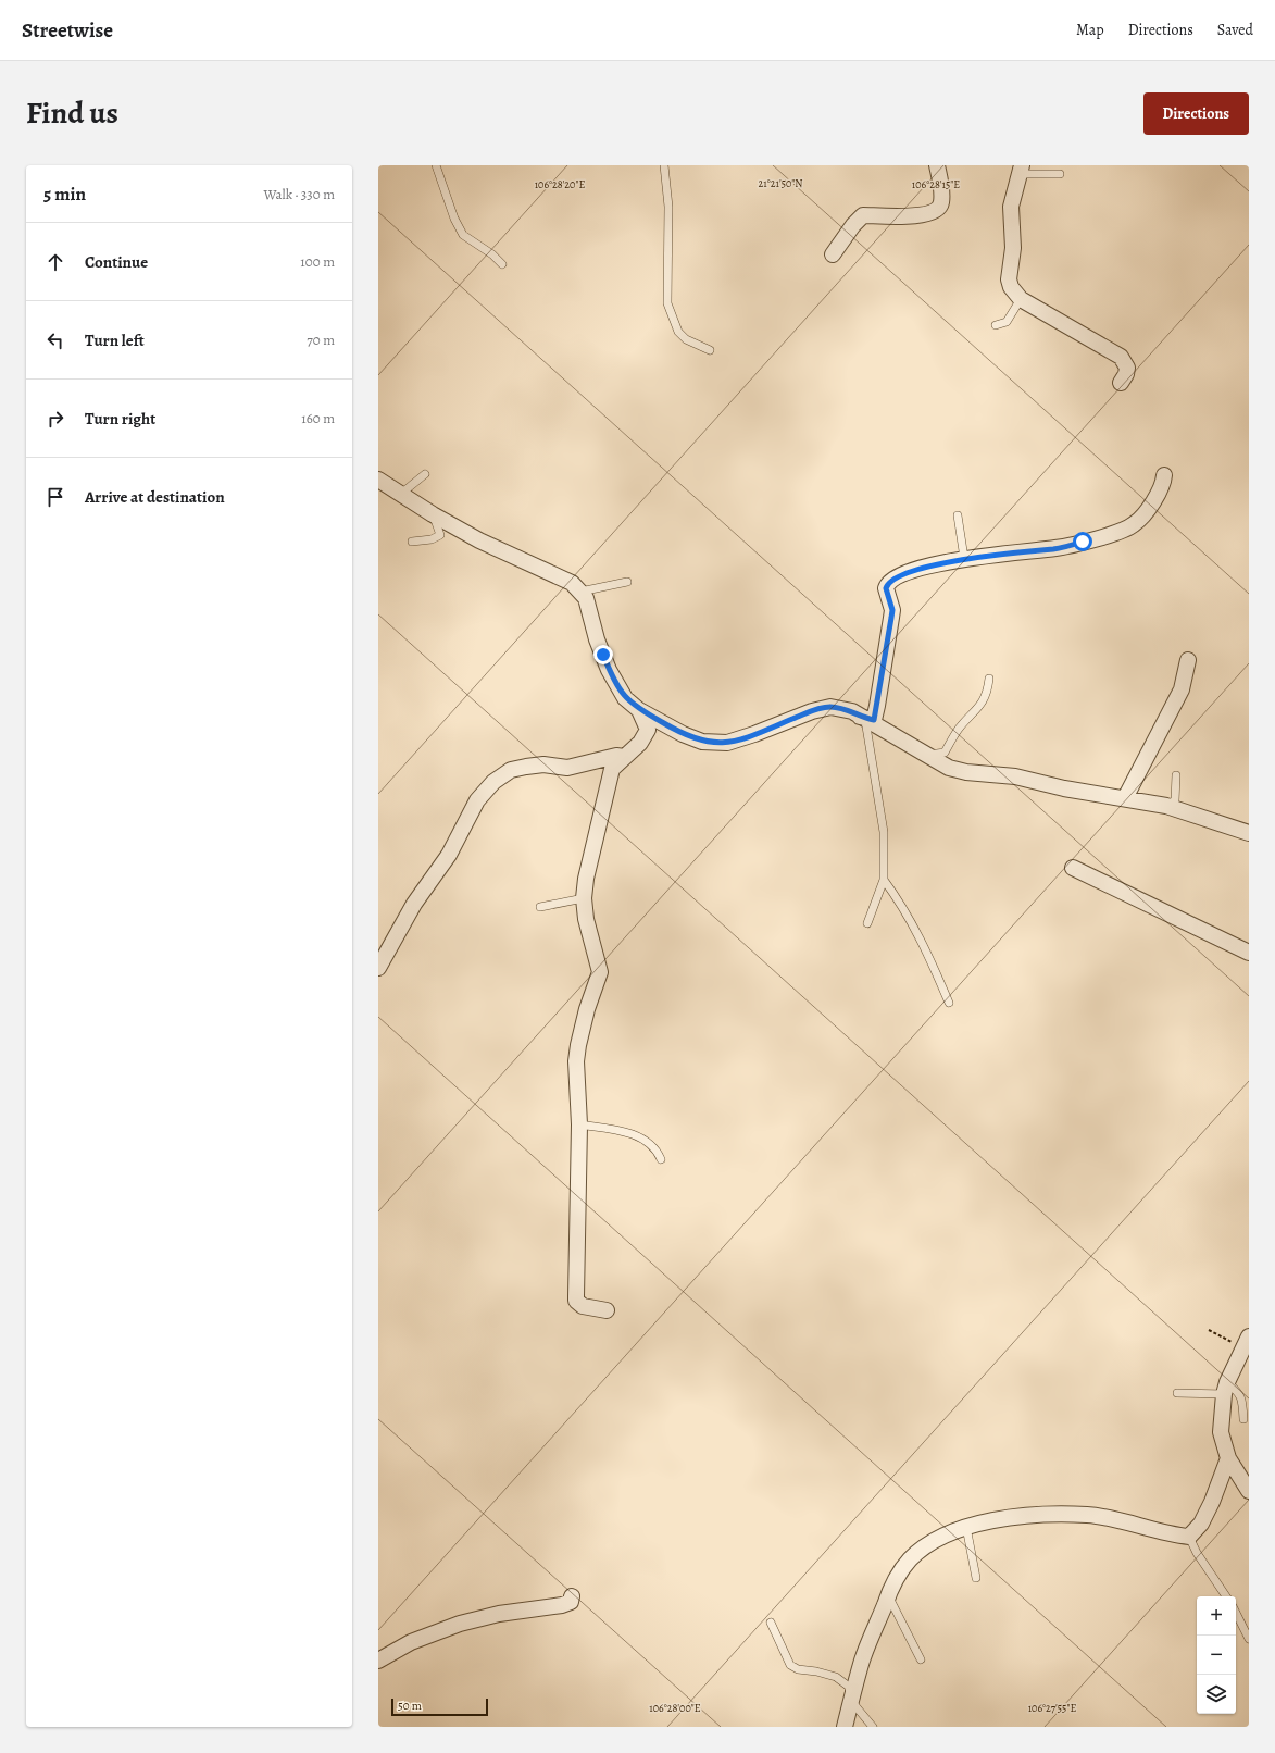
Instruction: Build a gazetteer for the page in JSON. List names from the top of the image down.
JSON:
{
  "scale_bar": "50 m",
  "page": {
    "header": "Streetwise",
    "nav": ["Map", "Directions", "Saved"],
    "title": "Find us",
    "buttons": "Directions",
    "heading": ["5 min", "Walk · 330 m"],
    "list": [
      ["Continue", "100 m"],
      ["Turn left", "70 m"],
      ["Turn right", "160 m"],
      "Arrive at destination"
    ],
    "map_buttons": ["+", "−"],
    "scale": "50 m"
  },
  "coordinates": [
    "21°21'50\"N",
    "106°28'20\"E",
    "106°28'15\"E",
    "106°28'00\"E",
    "106°27'55\"E"
  ]
}
